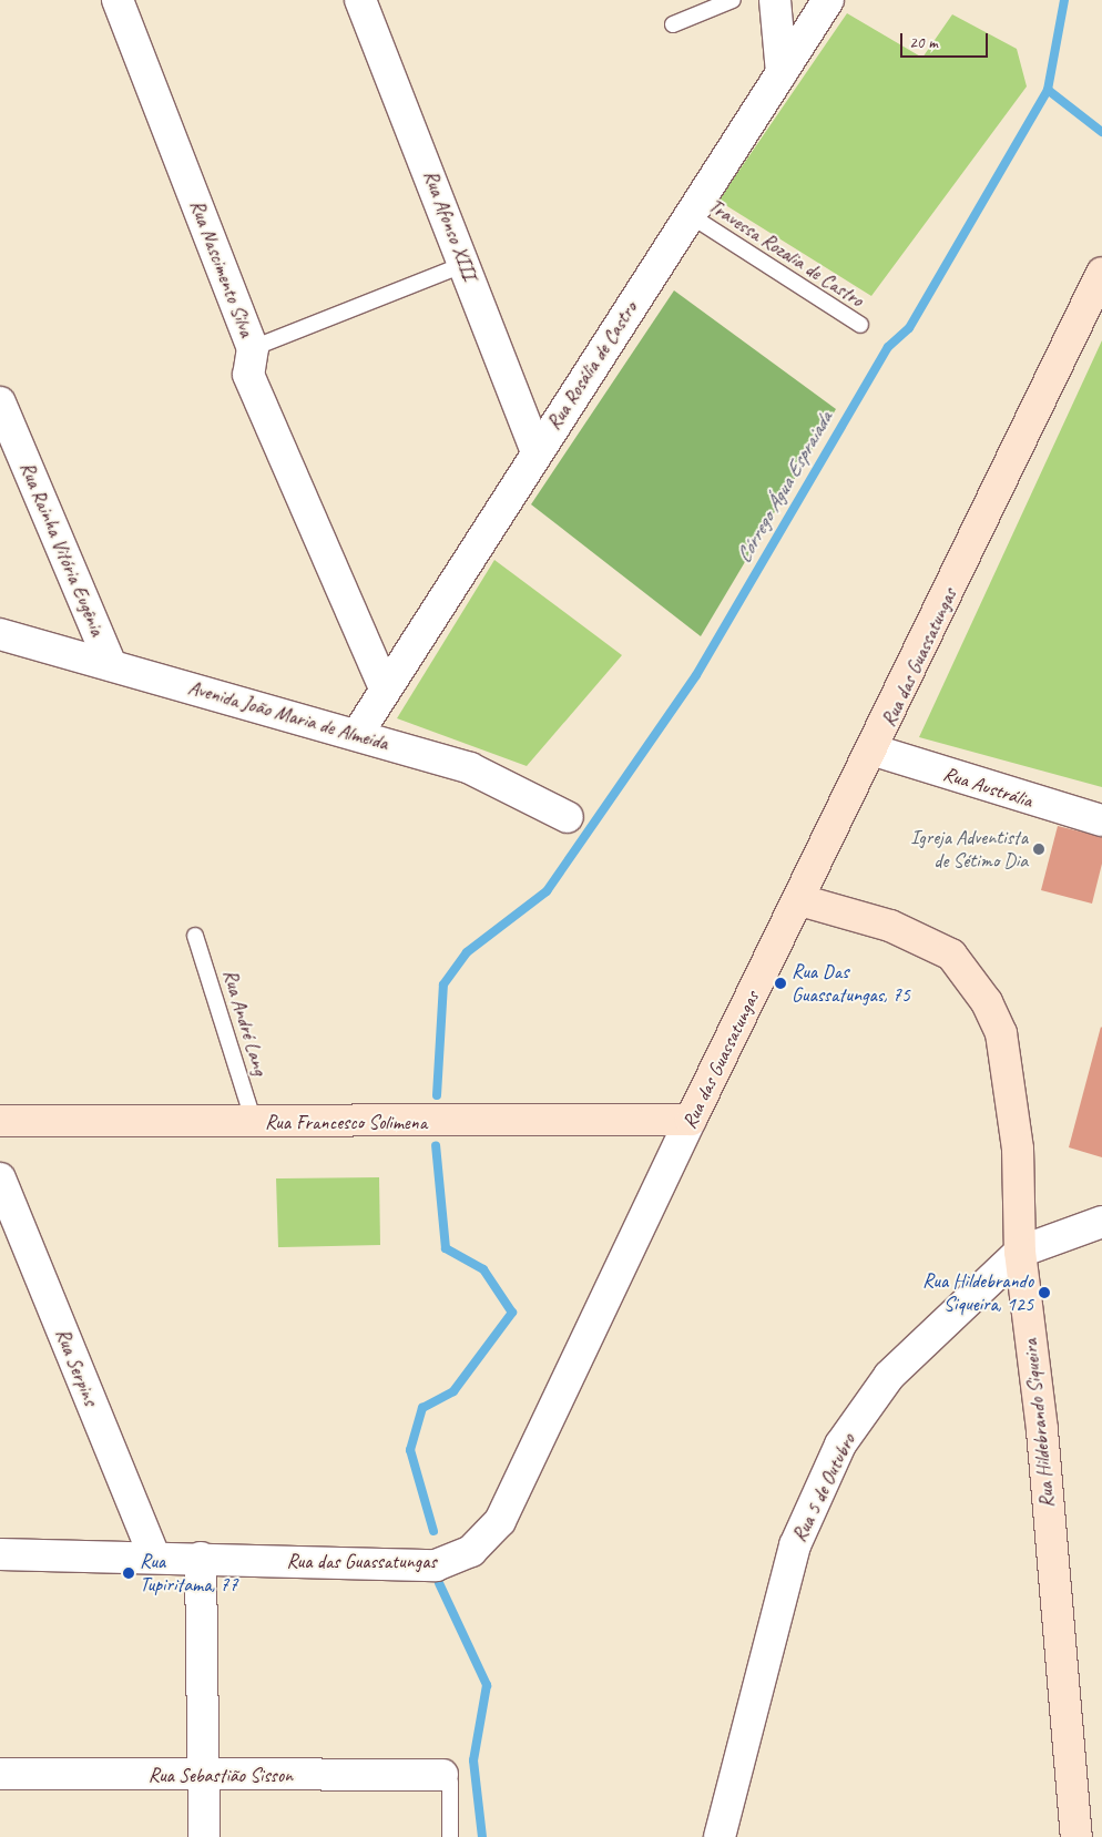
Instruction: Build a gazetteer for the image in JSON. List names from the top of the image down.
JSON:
{
  "streets": {
    "street": [
      "Rua Afonso XIII",
      "Rua Nascimento Silva",
      "Rua Rosália de Castro",
      "Rua Rainha Vitória Eugênia",
      "Rua das Guassatungas",
      "Avenida João Maria de Almeida",
      "Rua Austrália",
      "Rua Francesco Solimena",
      "Rua Serpins",
      "Rua Hildebrando Siqueira",
      "Rua 5 de Outubro",
      "Rua Sebastião Sisson"
    ],
    "lane": ["Travessa Rozalia de Castro", "Rua André Lang"]
  },
  "crossings": [
    ["Rua Afonso XIII", "Rua Rosália de Castro"],
    ["Travessa Rozalia de Castro", "Rua Rosália de Castro"],
    ["Rua Nascimento Silva", "Rua Rosália de Castro"],
    ["Rua Rosália de Castro", "Avenida João Maria de Almeida"],
    ["Rua Rainha Vitória Eugênia", "Avenida João Maria de Almeida"],
    ["Rua das Guassatungas", "Rua Austrália"],
    ["Rua das Guassatungas", "Rua Francesco Solimena"],
    ["Rua das Guassatungas", "Rua Serpins"],
    ["Rua das Guassatungas", "Rua Hildebrando Siqueira"],
    ["Rua André Lang", "Rua Francesco Solimena"],
    ["Rua Hildebrando Siqueira", "Rua 5 de Outubro"]
  ],
  "water": ["Córrego Água Espraiada"],
  "places": [
    "Igreja Adventista de Sétimo Dia",
    "Rua Das Guassatungas, 75",
    "Rua Hildebrando Siqueira, 125",
    "Rua Tupiritama, 77"
  ],
  "scale_bar": "20 m"
}
